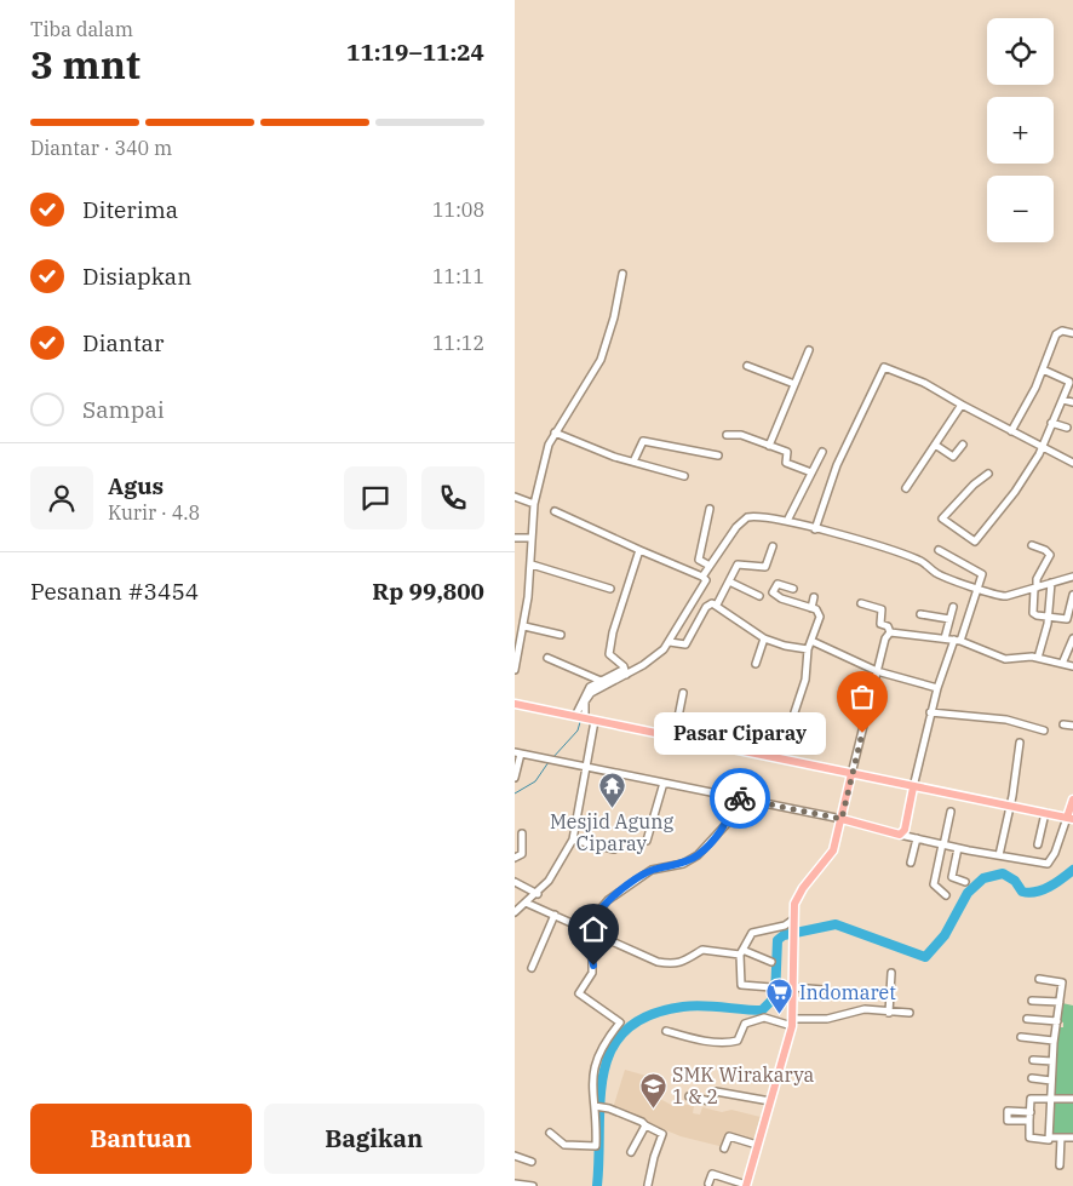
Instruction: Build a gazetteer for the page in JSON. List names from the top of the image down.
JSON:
{
  "places": {
    "other": ["Pasar Ciparay"],
    "temple": ["Mesjid Agung Ciparay"],
    "supermarket": ["Indomaret"],
    "school or university": ["SMK Wirakarya 1 & 2"]
  },
  "page": {
    "heading": ["3 mnt", "Tiba dalam", "11:19–11:24"],
    "panel": [
      "Agus",
      "Kurir · 4.8",
      "Pesanan #3454",
      "Rp 99,800"
    ],
    "map_buttons": ["+", "−"],
    "bar": "Diantar · 340 m",
    "list": [
      ["Diterima", "11:08"],
      ["Disiapkan", "11:11"],
      ["Diantar", "11:12"],
      "Sampai"
    ],
    "bubble": "Pasar Ciparay",
    "buttons": ["Bantuan", "Bagikan"]
  }
}
